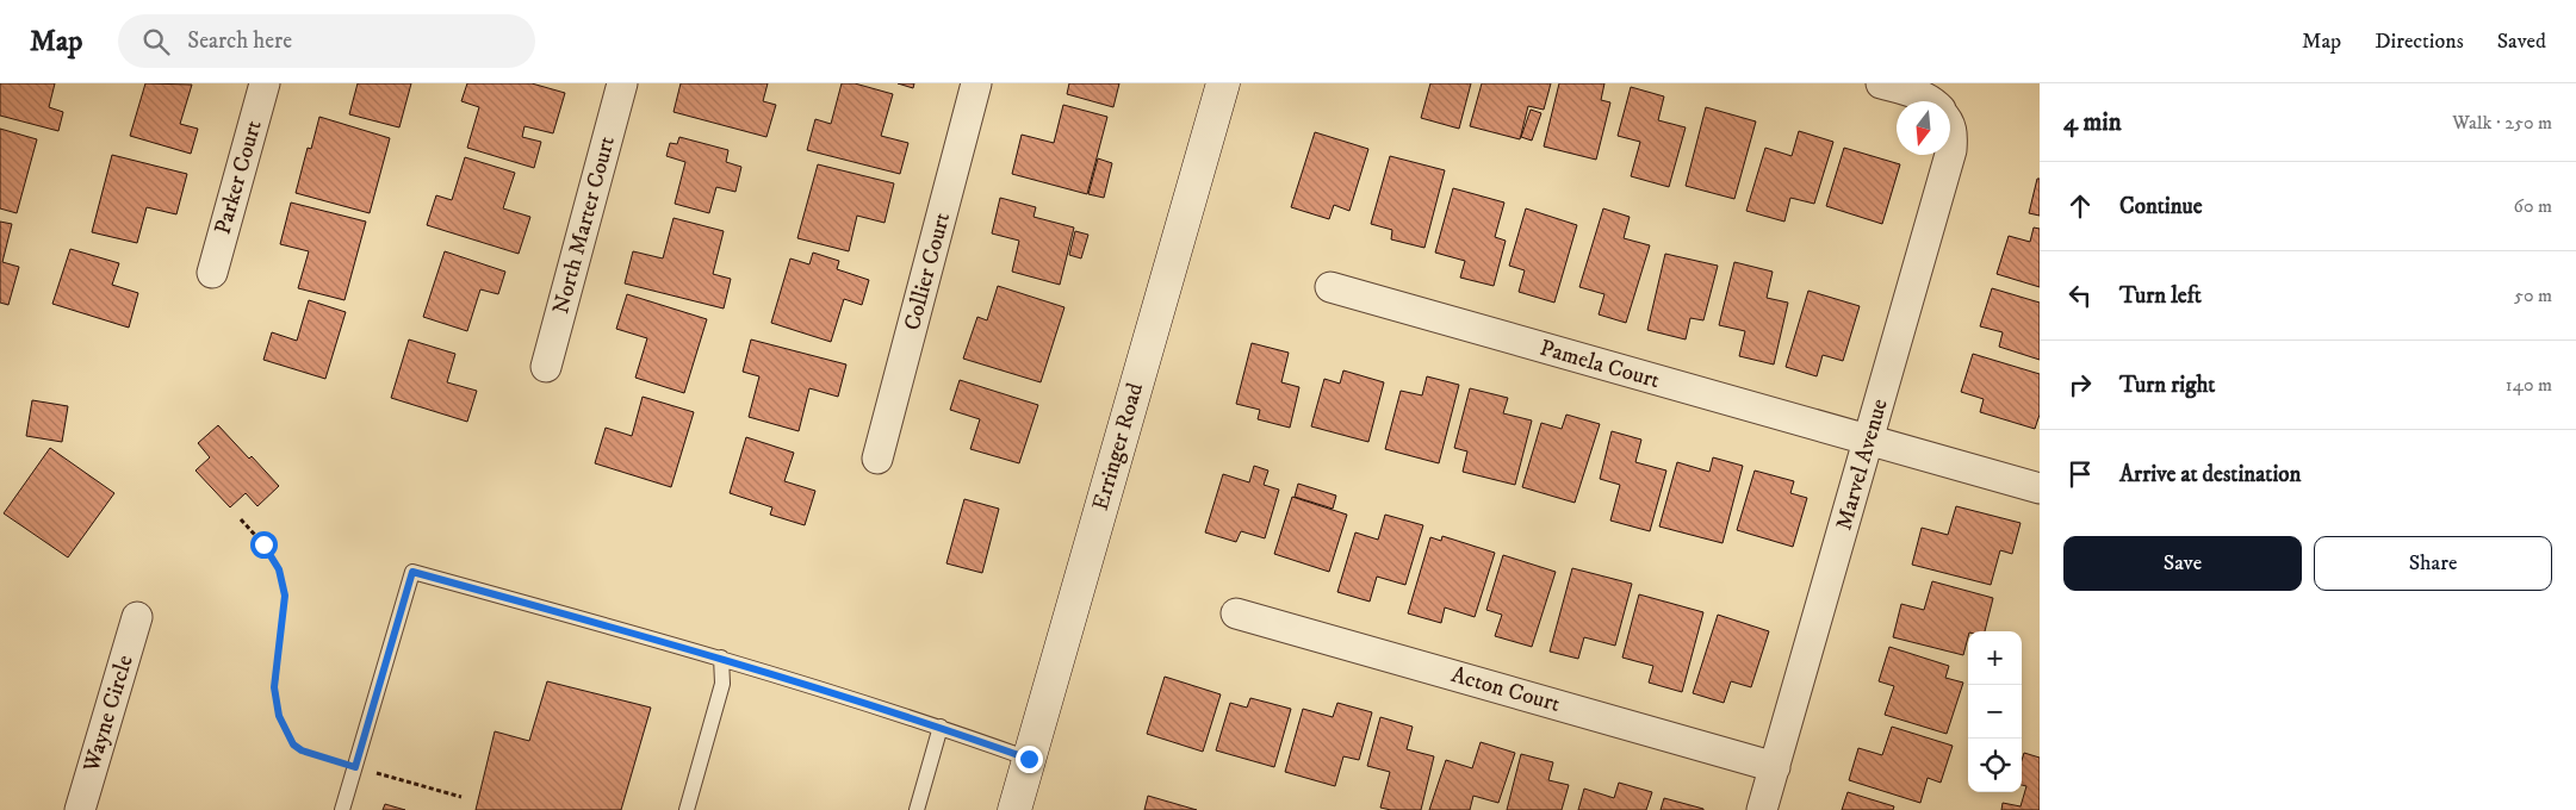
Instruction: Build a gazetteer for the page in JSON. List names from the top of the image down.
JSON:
{
  "streets": {
    "main road": ["Erringer Road"],
    "street": [
      "Parker Court",
      "North Marter Court",
      "Collier Court",
      "Pamela Court",
      "Marvel Avenue",
      "Acton Court",
      "Wayne Circle"
    ]
  },
  "crossings": [
    ["Pamela Court", "Marvel Avenue"],
    ["Marvel Avenue", "Acton Court"]
  ],
  "north": "bottom",
  "page": {
    "header": "Map",
    "search": "Search here",
    "nav": ["Map", "Directions", "Saved"],
    "heading": ["4 min", "Walk · 250 m"],
    "list": [
      ["Continue", "60 m"],
      ["Turn left", "50 m"],
      ["Turn right", "140 m"],
      "Arrive at destination"
    ],
    "buttons": ["Save", "Share"],
    "map_buttons": ["+", "−"]
  }
}
